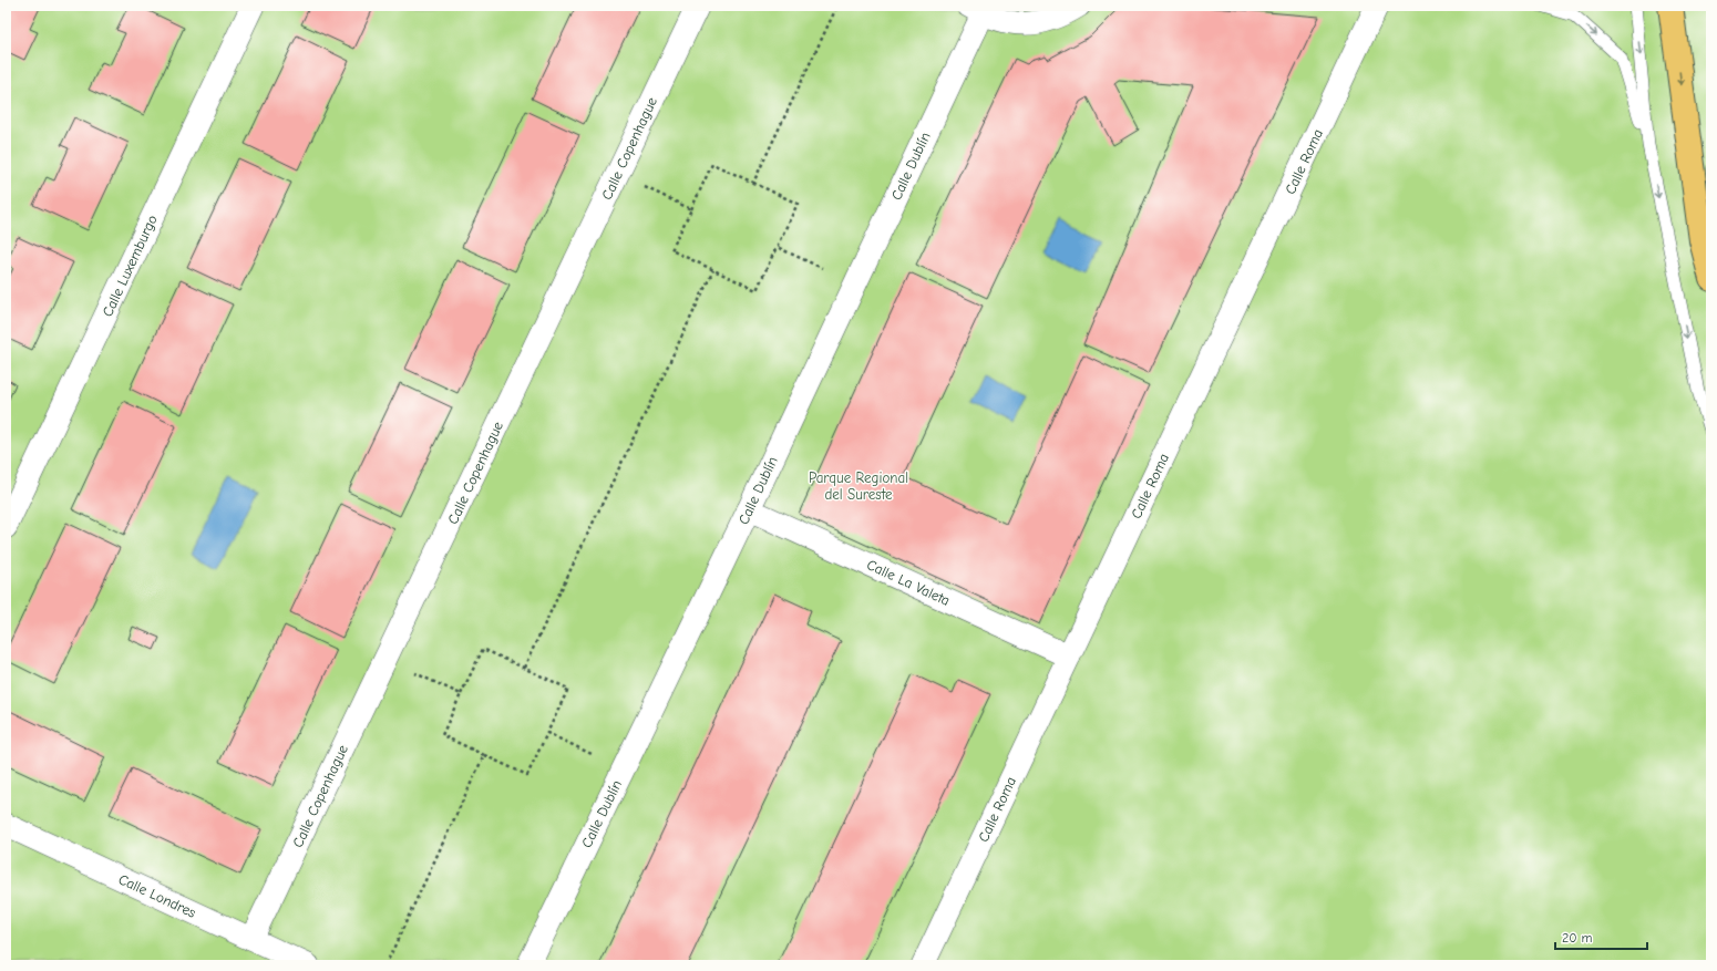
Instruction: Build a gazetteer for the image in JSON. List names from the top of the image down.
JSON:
{
  "streets": {
    "street": [
      "Calle Copenhague",
      "Calle Roma",
      "Calle Dublín",
      "Calle Luxemburgo",
      "Calle La Valeta",
      "Calle Londres"
    ]
  },
  "crossings": [
    ["Calle Copenhague", "Calle Londres"],
    ["Calle Roma", "Calle La Valeta"],
    ["Calle Dublín", "Calle La Valeta"]
  ],
  "parks": ["Parque Regional del Sureste"],
  "scale_bar": "20 m"
}
